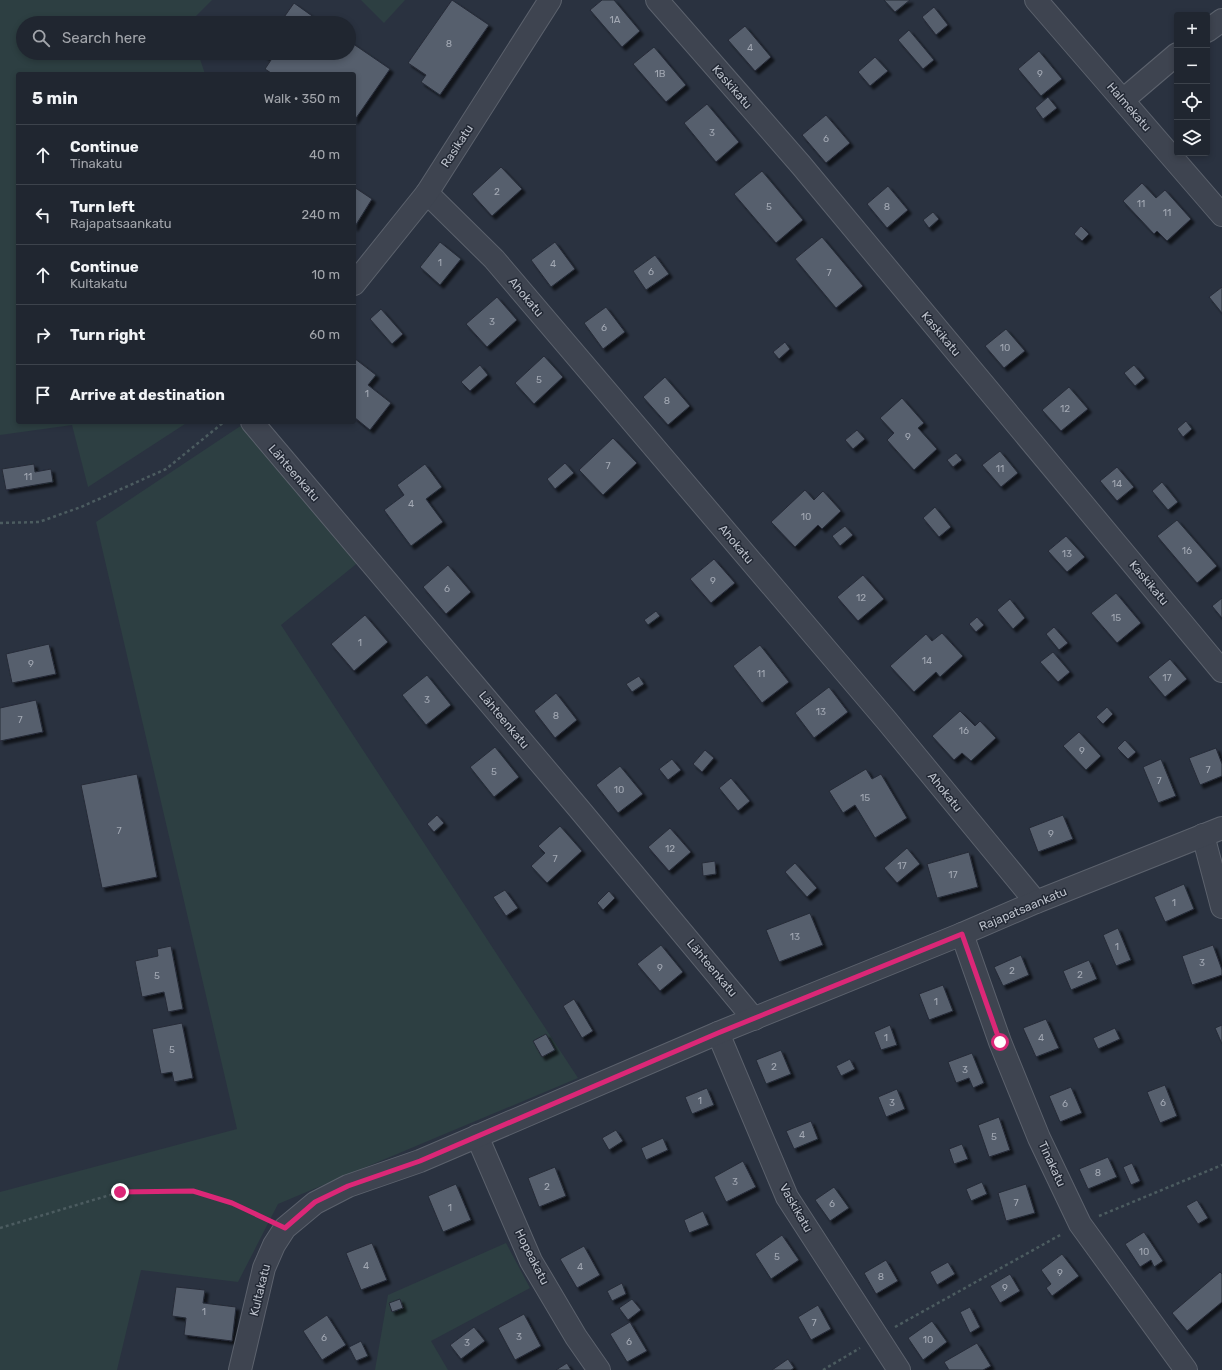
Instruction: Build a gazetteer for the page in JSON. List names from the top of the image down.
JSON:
{
  "streets": {
    "street": [
      "Kaskikatu",
      "Halmekatu",
      "Rasikatu",
      "Ahokatu",
      "Lähteenkatu",
      "Rajapatsaankatu",
      "Tinakatu",
      "Vaskikatu",
      "Hopeakatu",
      "Kultakatu"
    ]
  },
  "crossings": [
    ["Rasikatu", "Ahokatu"],
    ["Ahokatu", "Rajapatsaankatu"],
    ["Lähteenkatu", "Rajapatsaankatu"],
    ["Rajapatsaankatu", "Tinakatu"],
    ["Rajapatsaankatu", "Vaskikatu"],
    ["Rajapatsaankatu", "Hopeakatu"],
    ["Rajapatsaankatu", "Kultakatu"]
  ],
  "house_numbers": [
    "1A",
    "8",
    "4",
    "1B",
    "9",
    "3",
    "6",
    "2",
    "11",
    "5",
    "8",
    "11",
    "1",
    "4",
    "6",
    "7",
    "3",
    "6",
    "10",
    "5",
    "1",
    "8",
    "12",
    "9",
    "7",
    "11",
    "11",
    "14",
    "4",
    "10",
    "16",
    "13",
    "9",
    "6",
    "12",
    "15",
    "1",
    "14",
    "9",
    "11",
    "17",
    "3",
    "13",
    "8",
    "7",
    "16",
    "9",
    "7",
    "5",
    "7",
    "10",
    "15",
    "7",
    "9",
    "12",
    "7",
    "17",
    "17",
    "1",
    "13",
    "1",
    "3",
    "9",
    "2",
    "2",
    "5",
    "1",
    "1",
    "4",
    "5",
    "2",
    "3",
    "1",
    "3",
    "6",
    "6",
    "4",
    "5",
    "8",
    "3",
    "2",
    "7",
    "6",
    "1",
    "10",
    "5",
    "4",
    "4",
    "9",
    "8",
    "9",
    "1",
    "7",
    "3",
    "6",
    "10",
    "6",
    "3"
  ],
  "page": {
    "map_buttons": ["+", "−"],
    "search": "Search here",
    "heading": ["5 min", "Walk · 350 m"],
    "list": [
      ["Continue", "Tinakatu", "40 m"],
      ["Turn left", "Rajapatsaankatu", "240 m"],
      ["Continue", "Kultakatu", "10 m"],
      ["Turn right", "60 m"],
      "Arrive at destination"
    ]
  }
}
